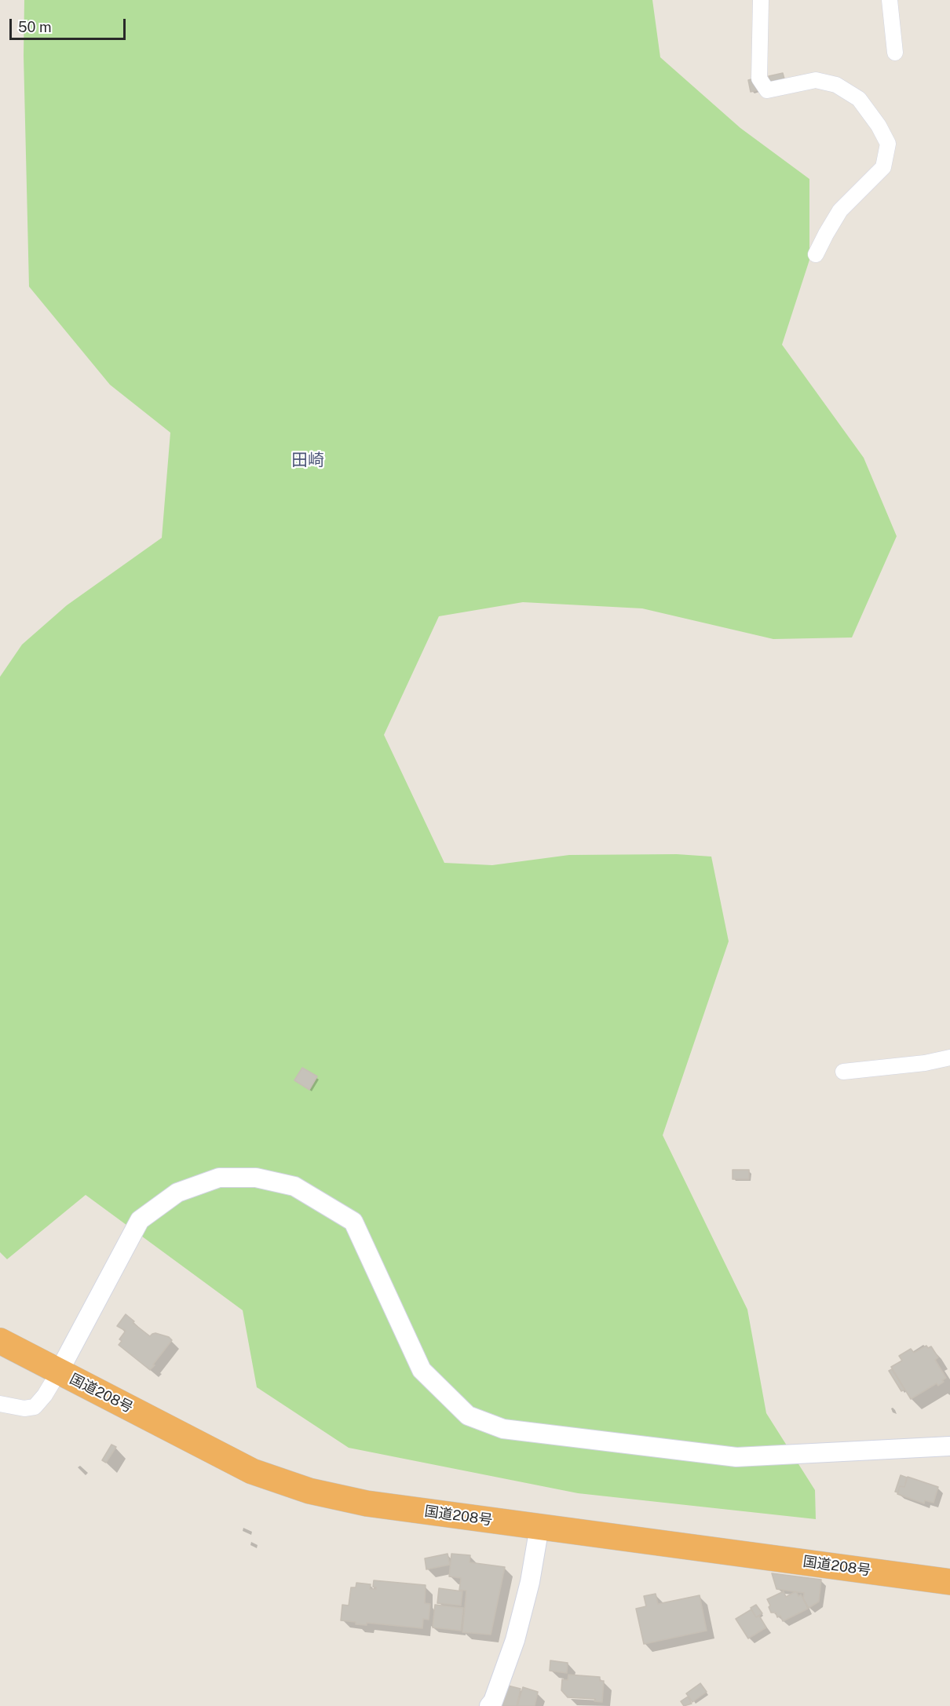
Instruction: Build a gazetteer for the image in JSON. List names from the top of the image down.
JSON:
{
  "streets": {
    "highway": ["国道208号"]
  },
  "districts": ["田崎"],
  "scale_bar": "50 m"
}
